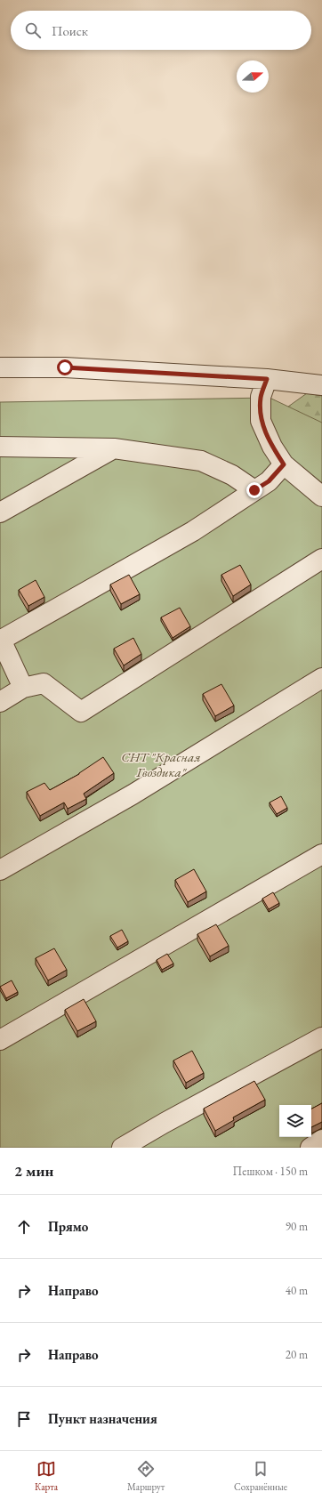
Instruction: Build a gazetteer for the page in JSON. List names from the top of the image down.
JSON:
{
  "parks": ["СНТ \"Красная Гвоздика\""],
  "north": "right",
  "page": {
    "search": "Поиск",
    "heading": ["2 мин", "Пешком · 150 m"],
    "list": [
      ["Прямо", "90 m"],
      ["Направо", "40 m"],
      ["Направо", "20 m"],
      "Пункт назначения"
    ],
    "nav": ["Карта", "Маршрут", "Сохранённые"]
  }
}
